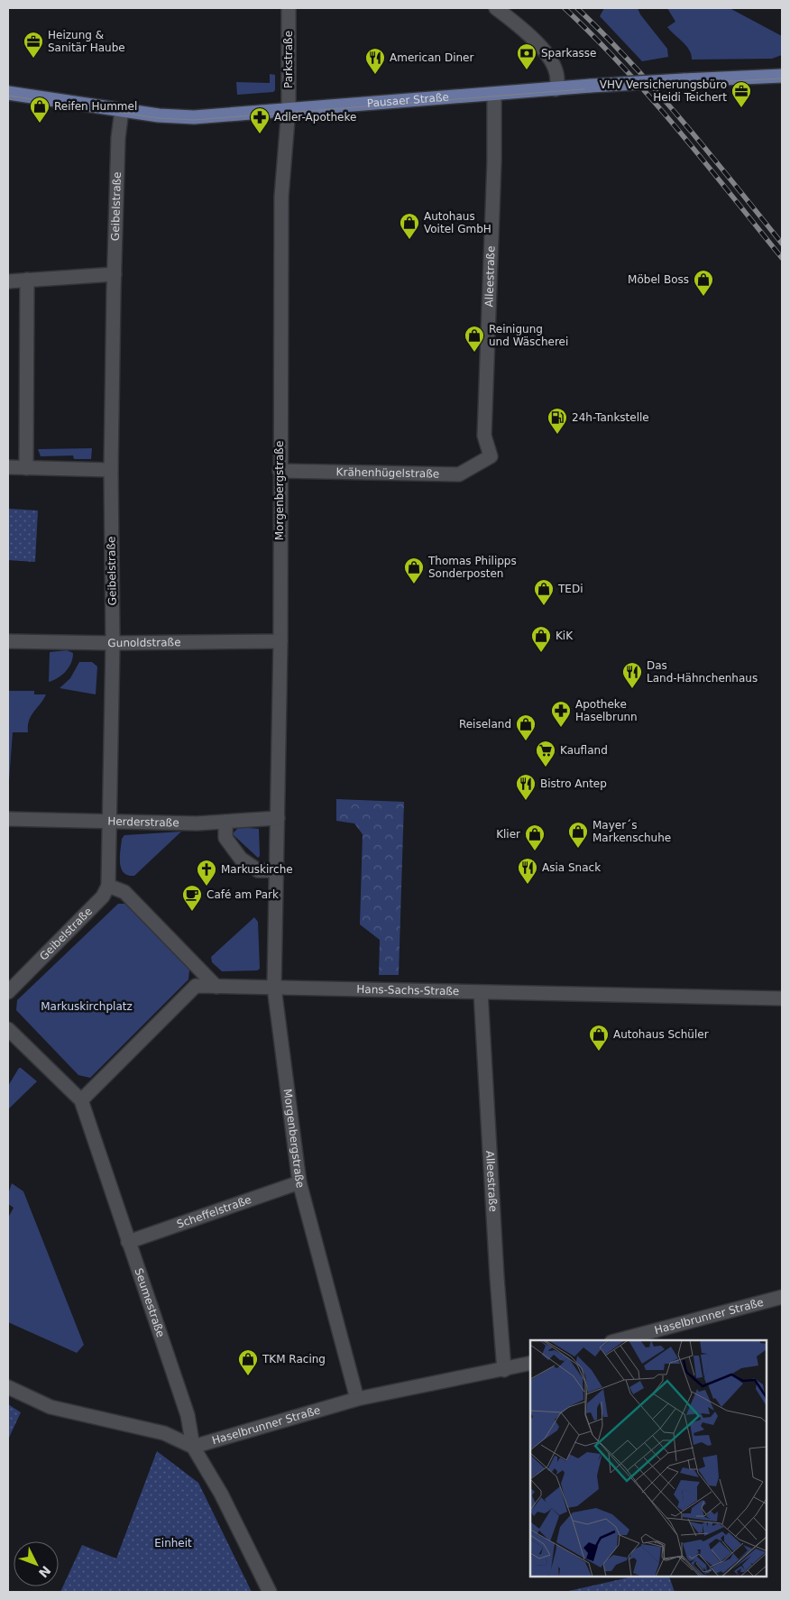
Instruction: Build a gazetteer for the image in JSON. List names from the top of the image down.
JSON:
{
  "streets": {
    "main road": ["Pausaer Straße"],
    "street": [
      "Parkstraße",
      "Geibelstraße",
      "Alleestraße",
      "Krähenhügelstraße",
      "Morgenbergstraße",
      "Gunoldstraße",
      "Herderstraße",
      "Hans-Sachs-Straße",
      "Scheffelstraße",
      "Seumestraße",
      "Haselbrunner Straße"
    ]
  },
  "crossings": [
    ["Parkstraße", "Pausaer Straße"],
    ["Parkstraße", "Morgenbergstraße"],
    ["Pausaer Straße", "Geibelstraße"],
    ["Pausaer Straße", "Alleestraße"],
    ["Pausaer Straße", "Morgenbergstraße"],
    ["Geibelstraße", "Gunoldstraße"],
    ["Geibelstraße", "Herderstraße"],
    ["Alleestraße", "Krähenhügelstraße"],
    ["Alleestraße", "Hans-Sachs-Straße"],
    ["Alleestraße", "Haselbrunner Straße"],
    ["Krähenhügelstraße", "Morgenbergstraße"],
    ["Morgenbergstraße", "Gunoldstraße"],
    ["Morgenbergstraße", "Herderstraße"],
    ["Morgenbergstraße", "Hans-Sachs-Straße"],
    ["Morgenbergstraße", "Scheffelstraße"],
    ["Morgenbergstraße", "Haselbrunner Straße"],
    ["Hans-Sachs-Straße", "Seumestraße"],
    ["Scheffelstraße", "Seumestraße"],
    ["Seumestraße", "Haselbrunner Straße"]
  ],
  "parks": ["Markuskirchplatz", "Einheit"],
  "places": {
    "office": ["Heizung & Sanitär Haube", "VHV Versicherungsbüro Heidi Teichert"],
    "bank": ["Sparkasse"],
    "restaurant": [
      "American Diner",
      "Das Land-Hähnchenhaus",
      "Bistro Antep",
      "Asia Snack"
    ],
    "shop": [
      "Reifen Hummel",
      "Autohaus Voitel GmbH",
      "Möbel Boss",
      "Reinigung und Wäscherei",
      "Thomas Philipps Sonderposten",
      "TEDi",
      "KiK",
      "Reiseland",
      "Mayer´s Markenschuhe",
      "Klier",
      "Autohaus Schüler",
      "TKM Racing"
    ],
    "pharmacy": ["Adler-Apotheke", "Apotheke Haselbrunn"],
    "fuel station": ["24h-Tankstelle"],
    "supermarket": ["Kaufland"],
    "church": ["Markuskirche"],
    "cafe": ["Café am Park"]
  },
  "north": "bottom right"
}
